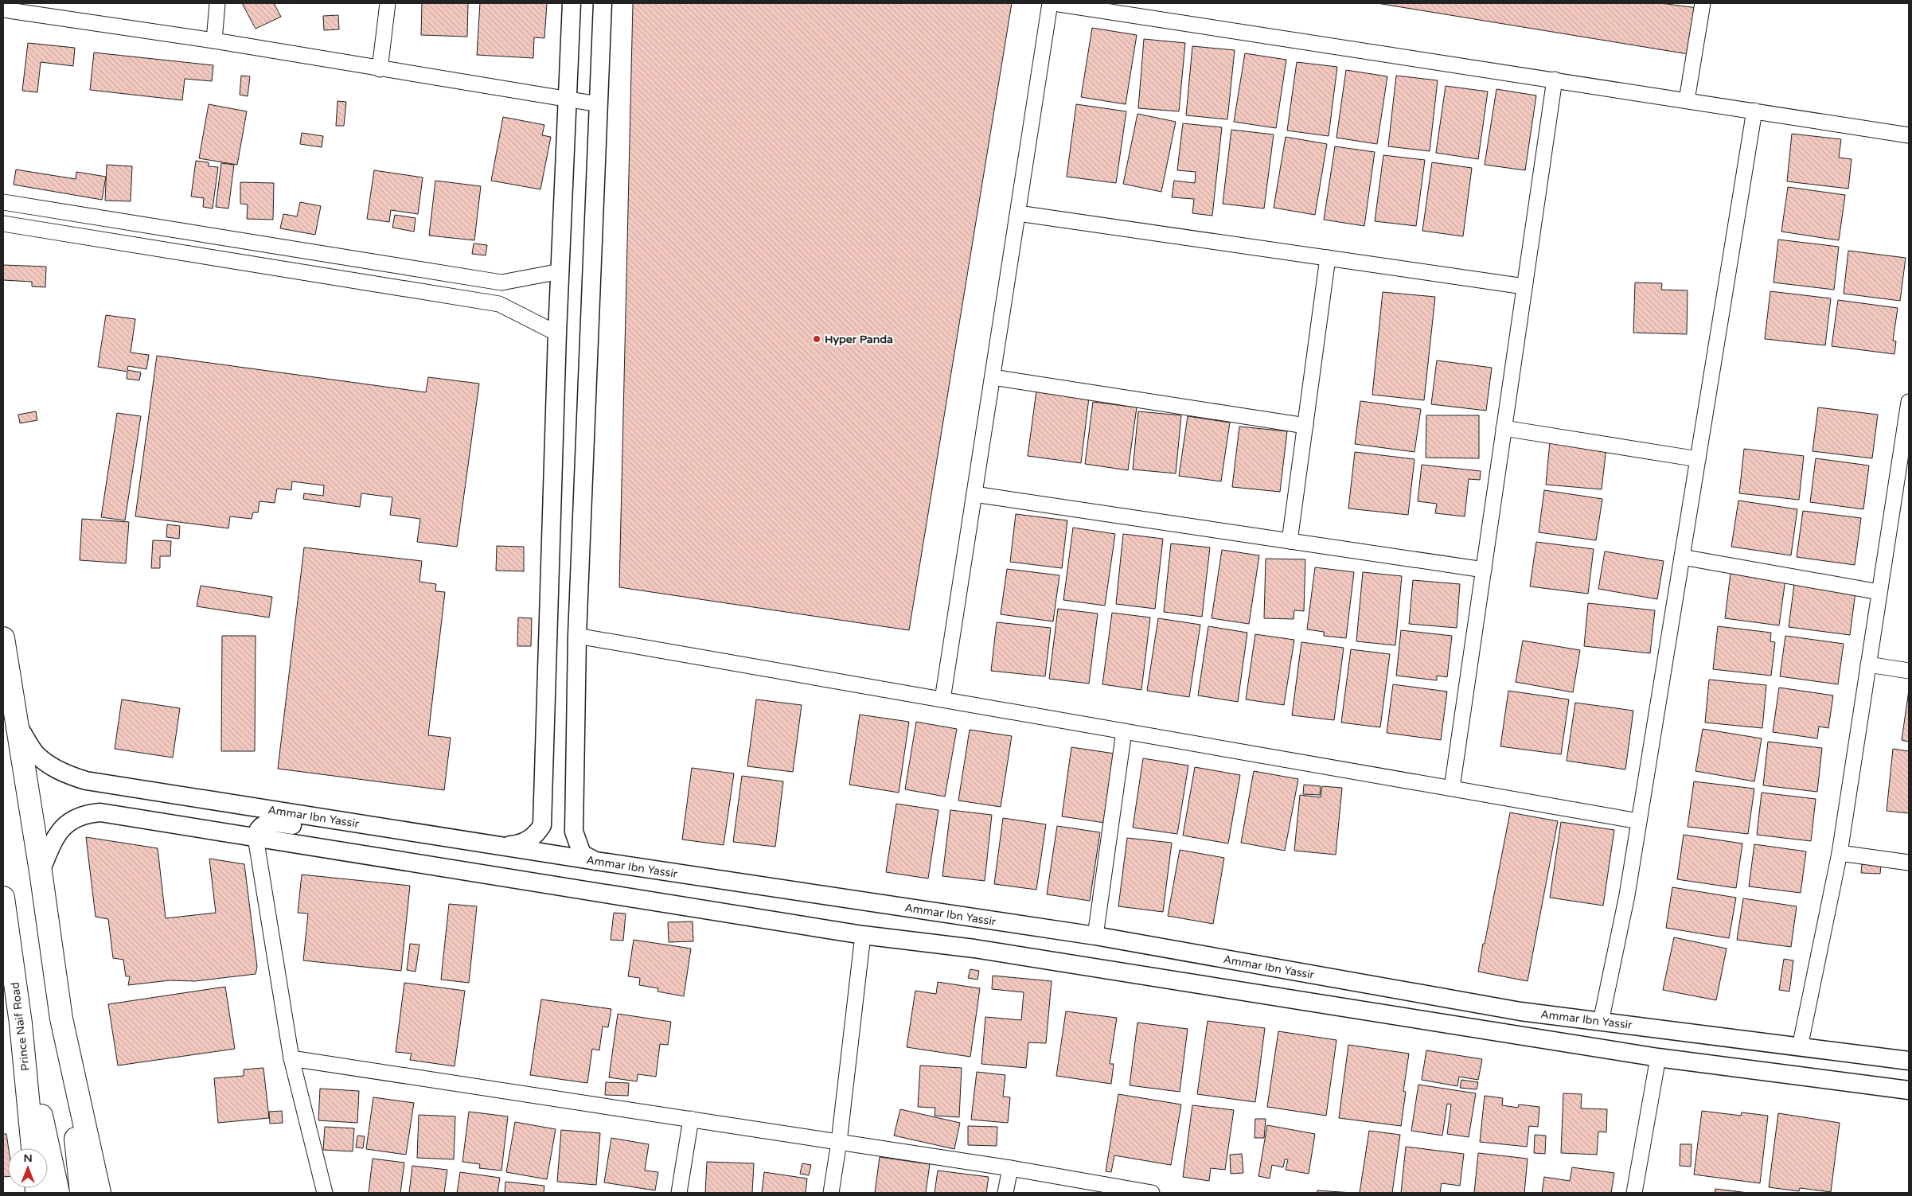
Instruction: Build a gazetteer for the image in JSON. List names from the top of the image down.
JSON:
{
  "streets": {
    "main road": ["Prince Naif Road"],
    "street": ["Ammar Ibn Yassir"]
  },
  "places": ["Hyper Panda"],
  "north": "top"
}
